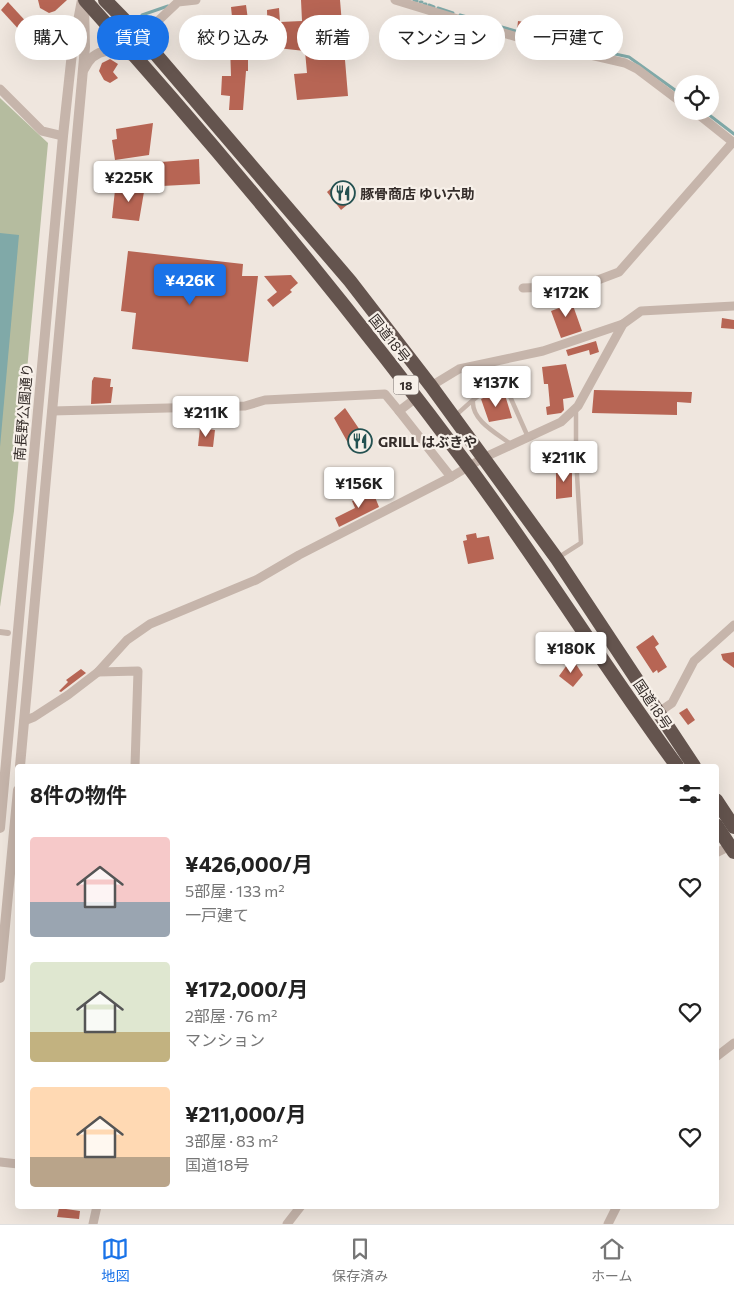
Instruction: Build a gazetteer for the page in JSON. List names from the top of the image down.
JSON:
{
  "streets": {
    "highway": ["国道18号", "18"],
    "street": ["南長野公園通り"]
  },
  "crossings": [
    ["国道18号", "南長野公園通り"]
  ],
  "places": {
    "restaurant": ["豚骨商店 ゆい六助", "GRILL はぶきや"]
  },
  "page": {
    "chip": [
      "購入",
      "賃貸",
      "絞り込み",
      "新着",
      "マンション",
      "一戸建て"
    ],
    "price": [
      "¥225K",
      "¥426K",
      "¥172K",
      "¥137K",
      "¥211K",
      "¥211K",
      "¥156K",
      "¥180K"
    ],
    "heading": "8件の物件",
    "list": [
      {
        "name": "¥426,000/月",
        "note": "5部屋 · 133 m² · 一戸建て"
      },
      {
        "name": "¥172,000/月",
        "note": "2部屋 · 76 m² · マンション"
      },
      {
        "name": "¥211,000/月",
        "note": "3部屋 · 83 m² · 国道18号"
      }
    ],
    "tabs": ["地図", "保存済み", "ホーム"]
  }
}
